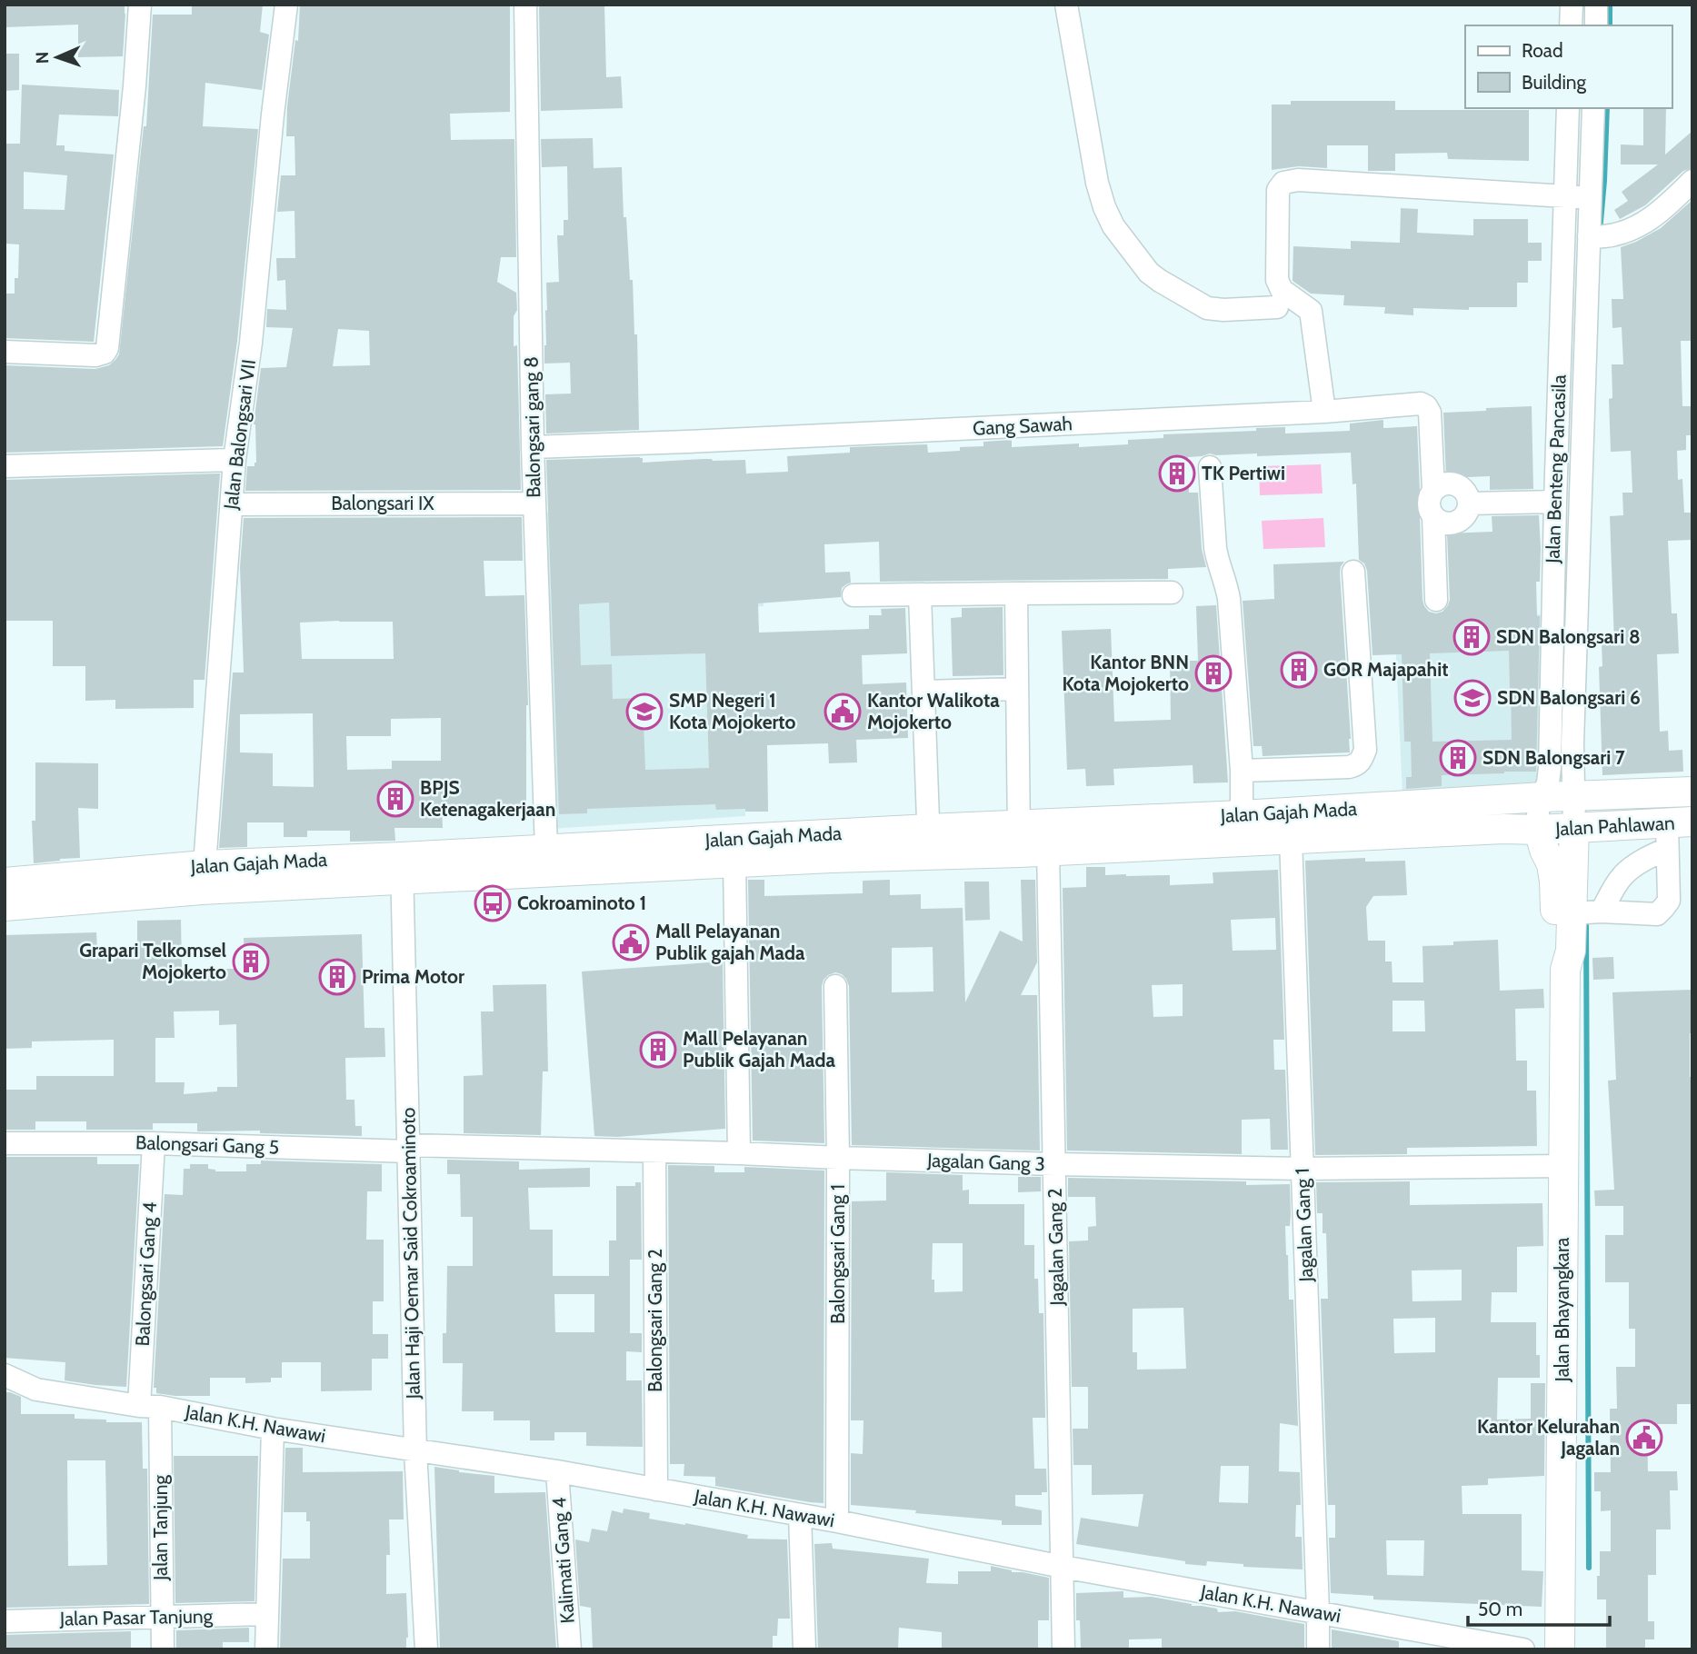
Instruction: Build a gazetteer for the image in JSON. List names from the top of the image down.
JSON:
{
  "streets": {
    "main road": ["Jalan Gajah Mada", "Jalan Pahlawan", "Jalan Bhayangkara"],
    "street": [
      "Gang Sawah",
      "Balongsari gang 8",
      "Jalan Balongsari VII",
      "Jalan Benteng Pancasila",
      "Balongsari IX",
      "Balongsari Gang 5",
      "Jagalan Gang 3",
      "Jagalan Gang 1",
      "Jagalan Gang 2",
      "Jalan Haji Oemar Said Cokroaminoto",
      "Balongsari Gang 1",
      "Balongsari Gang 4",
      "Balongsari Gang 2",
      "Jalan K.H. Nawawi",
      "Jalan Tanjung",
      "Kalimati Gang 4",
      "Jalan Pasar Tanjung"
    ]
  },
  "crossings": [
    ["Gang Sawah", "Balongsari gang 8"],
    ["Balongsari gang 8", "Balongsari IX"],
    ["Balongsari gang 8", "Jalan Gajah Mada"],
    ["Jalan Balongsari VII", "Balongsari IX"],
    ["Jalan Balongsari VII", "Jalan Gajah Mada"],
    ["Jalan Benteng Pancasila", "Jalan Gajah Mada"],
    ["Jalan Benteng Pancasila", "Jalan Pahlawan"],
    ["Jalan Benteng Pancasila", "Jalan Bhayangkara"],
    ["Jalan Gajah Mada", "Jalan Pahlawan"],
    ["Jalan Gajah Mada", "Jagalan Gang 1"],
    ["Jalan Gajah Mada", "Jagalan Gang 2"],
    ["Jalan Gajah Mada", "Jalan Haji Oemar Said Cokroaminoto"],
    ["Jalan Gajah Mada", "Jalan Bhayangkara"],
    ["Jalan Pahlawan", "Jalan Bhayangkara"],
    ["Balongsari Gang 5", "Jagalan Gang 3"],
    ["Balongsari Gang 5", "Jalan Haji Oemar Said Cokroaminoto"],
    ["Balongsari Gang 5", "Balongsari Gang 4"],
    ["Jagalan Gang 3", "Jagalan Gang 1"],
    ["Jagalan Gang 3", "Jagalan Gang 2"],
    ["Jagalan Gang 3", "Jalan Haji Oemar Said Cokroaminoto"],
    ["Jagalan Gang 3", "Balongsari Gang 1"],
    ["Jagalan Gang 3", "Jalan Bhayangkara"],
    ["Jagalan Gang 3", "Balongsari Gang 2"],
    ["Jagalan Gang 1", "Jalan K.H. Nawawi"],
    ["Jagalan Gang 2", "Jalan K.H. Nawawi"],
    ["Jalan Haji Oemar Said Cokroaminoto", "Jalan K.H. Nawawi"],
    ["Balongsari Gang 1", "Jalan K.H. Nawawi"],
    ["Balongsari Gang 4", "Jalan K.H. Nawawi"],
    ["Balongsari Gang 4", "Jalan Tanjung"],
    ["Balongsari Gang 2", "Jalan K.H. Nawawi"],
    ["Jalan K.H. Nawawi", "Jalan Tanjung"],
    ["Jalan K.H. Nawawi", "Kalimati Gang 4"],
    ["Jalan Tanjung", "Jalan Pasar Tanjung"]
  ],
  "places": {
    "building": [
      "TK Pertiwi",
      "SDN Balongsari 8",
      "GOR Majapahit",
      "Kantor BNN Kota Mojokerto",
      "SDN Balongsari 7",
      "BPJS Ketenagakerjaan",
      "Grapari Telkomsel Mojokerto",
      "Prima Motor",
      "Mall Pelayanan Publik Gajah Mada"
    ],
    "school or university": ["SDN Balongsari 6", "SMP Negeri 1 Kota Mojokerto"],
    "public building": ["Kantor Walikota Mojokerto", "Mall Pelayanan Publik gajah Mada", "Kantor Kelurahan Jagalan"],
    "bus stop": ["Cokroaminoto 1"]
  },
  "legend": ["Road", "Building"],
  "scale_bar": "50 m",
  "north": "left"
}
